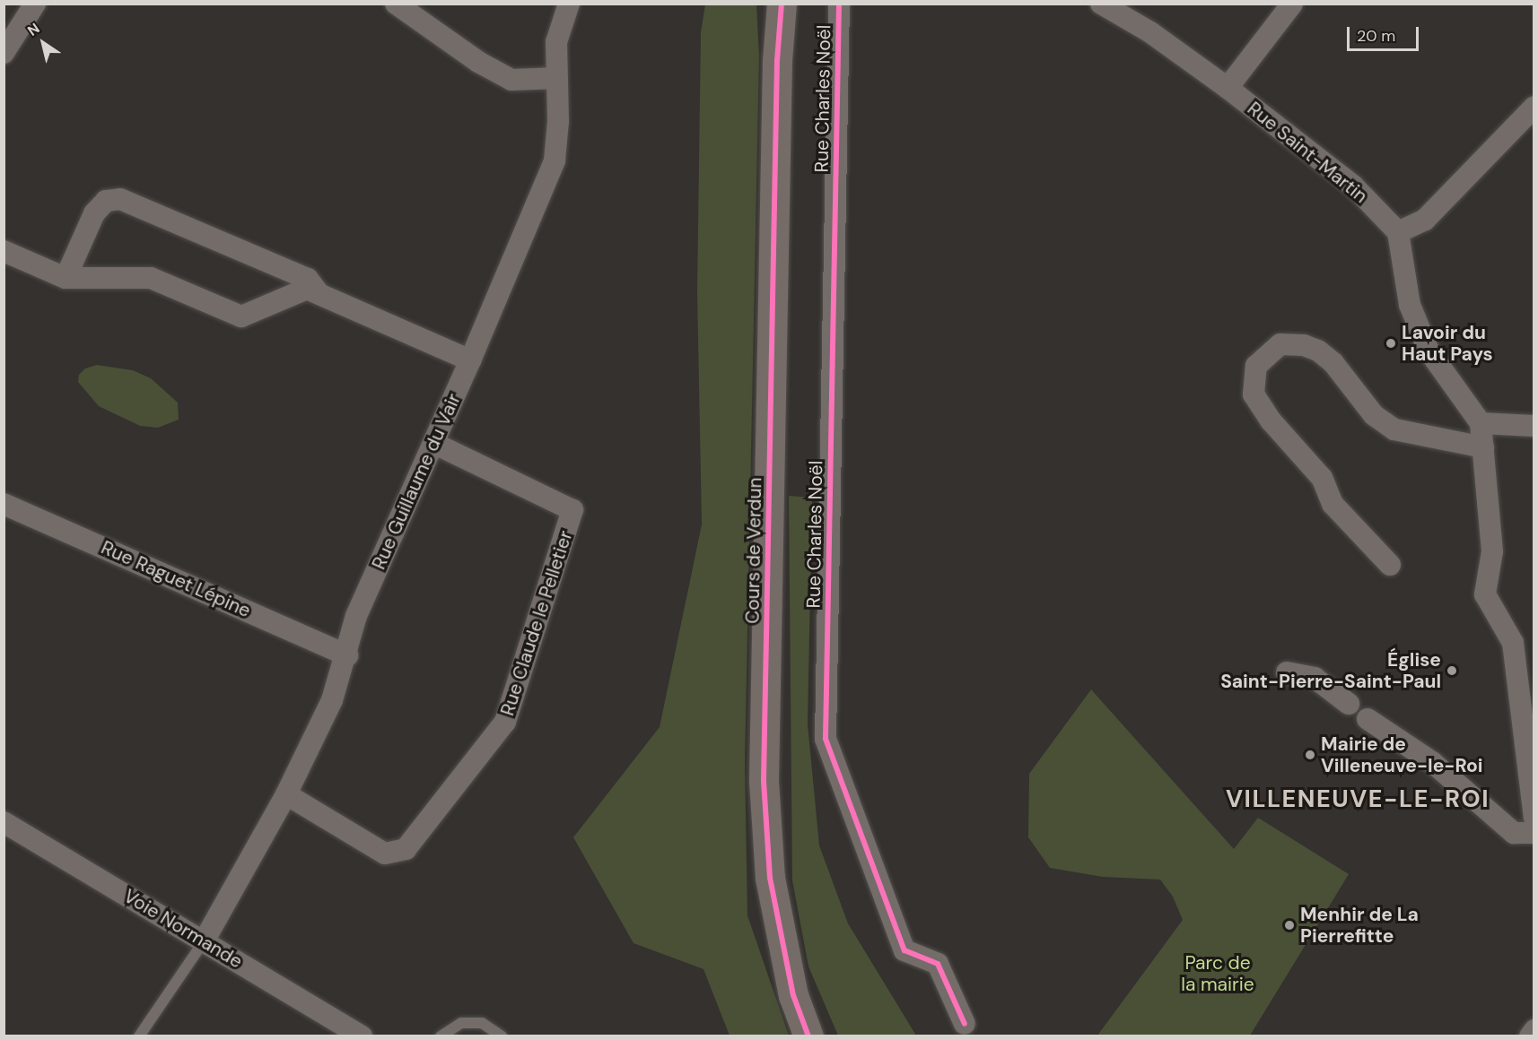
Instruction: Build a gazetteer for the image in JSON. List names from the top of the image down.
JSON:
{
  "streets": {
    "main road": ["Cours de Verdun"],
    "street": [
      "Rue Charles Noël",
      "Rue Saint-Martin",
      "Rue Guillaume du Vair",
      "Rue Raguet Lépine",
      "Rue Claude le Pelletier",
      "Voie Normande"
    ]
  },
  "crossings": [
    ["Rue Guillaume du Vair", "Rue Raguet Lépine"],
    ["Rue Guillaume du Vair", "Rue Claude le Pelletier"],
    ["Rue Guillaume du Vair", "Voie Normande"]
  ],
  "districts": ["VILLENEUVE-LE-ROI"],
  "parks": ["Parc de la mairie"],
  "places": [
    "Lavoir du Haut Pays",
    "Église Saint-Pierre-Saint-Paul",
    "Mairie de Villeneuve-le-Roi",
    "Menhir de La Pierrefitte"
  ],
  "scale_bar": "20 m",
  "north": "top left"
}
